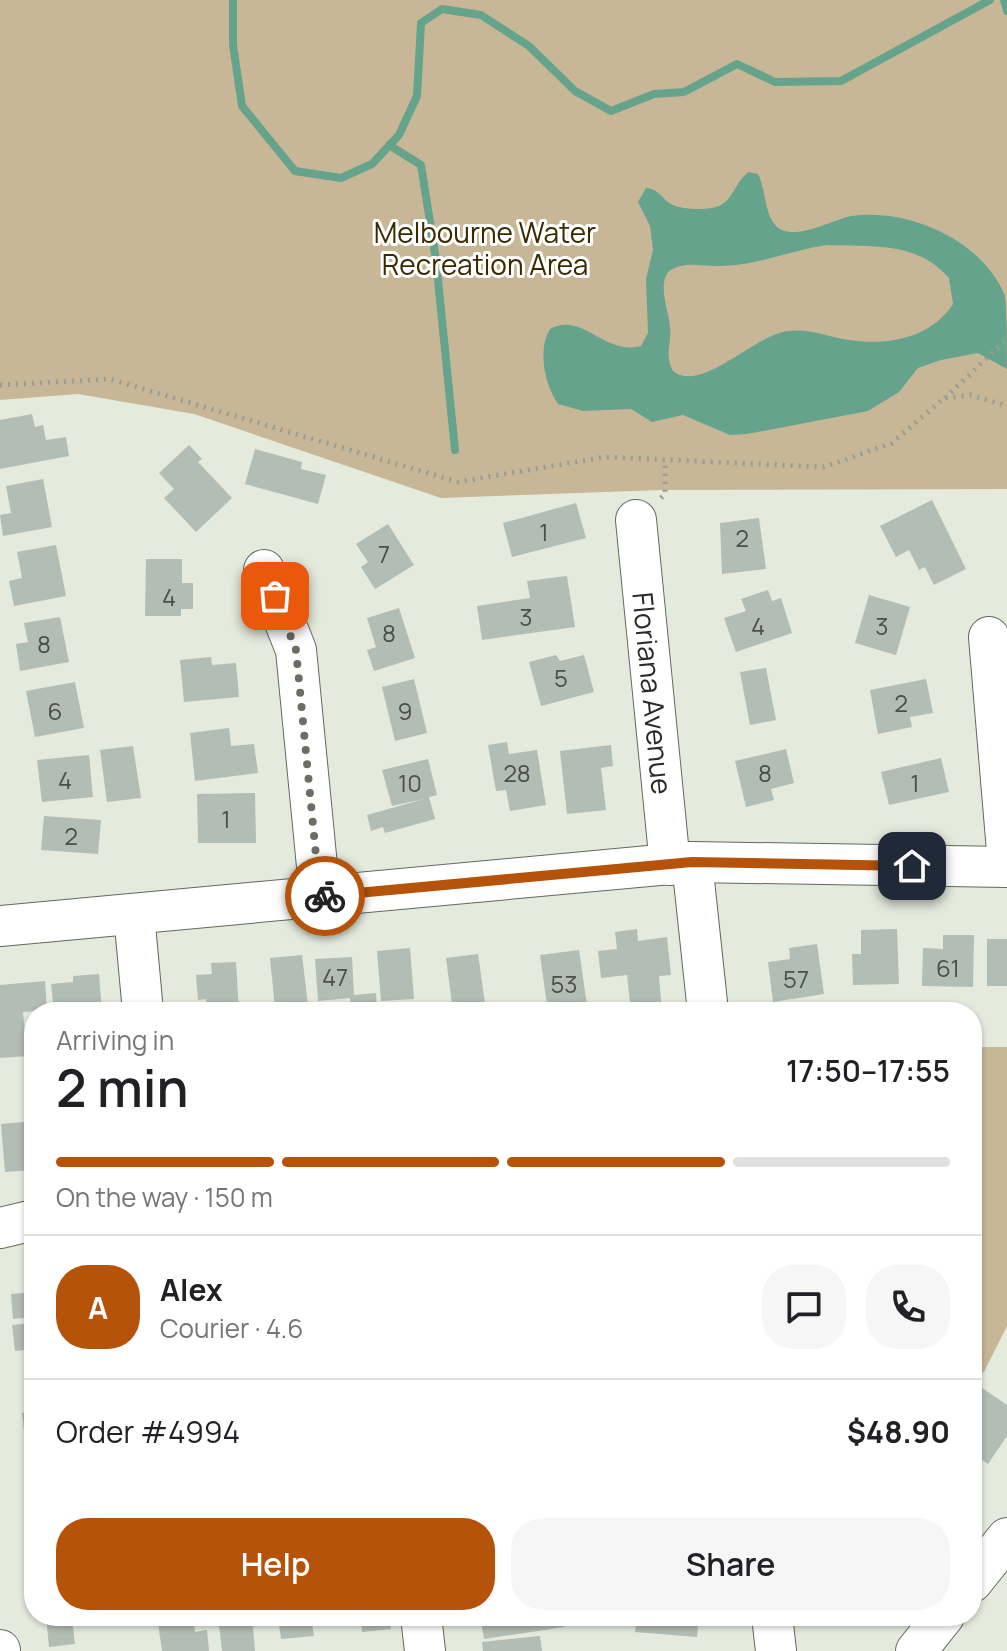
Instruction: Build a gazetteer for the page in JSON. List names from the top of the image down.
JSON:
{
  "streets": {
    "street": ["Floriana Avenue"]
  },
  "parks": ["Melbourne Water Recreation Area"],
  "house_numbers": [
    "1",
    "2",
    "7",
    "4",
    "3",
    "4",
    "3",
    "8",
    "8",
    "5",
    "2",
    "6",
    "9",
    "28",
    "8",
    "4",
    "10",
    "1",
    "1",
    "2",
    "61",
    "47",
    "57",
    "53"
  ],
  "page": {
    "heading": ["2 min", "Arriving in", "17:50–17:55"],
    "panel": [
      "Alex",
      "Courier · 4.6",
      "Order #4994",
      "$48.90"
    ],
    "bar": "On the way · 150 m",
    "round": "A",
    "buttons": ["Help", "Share"]
  }
}
